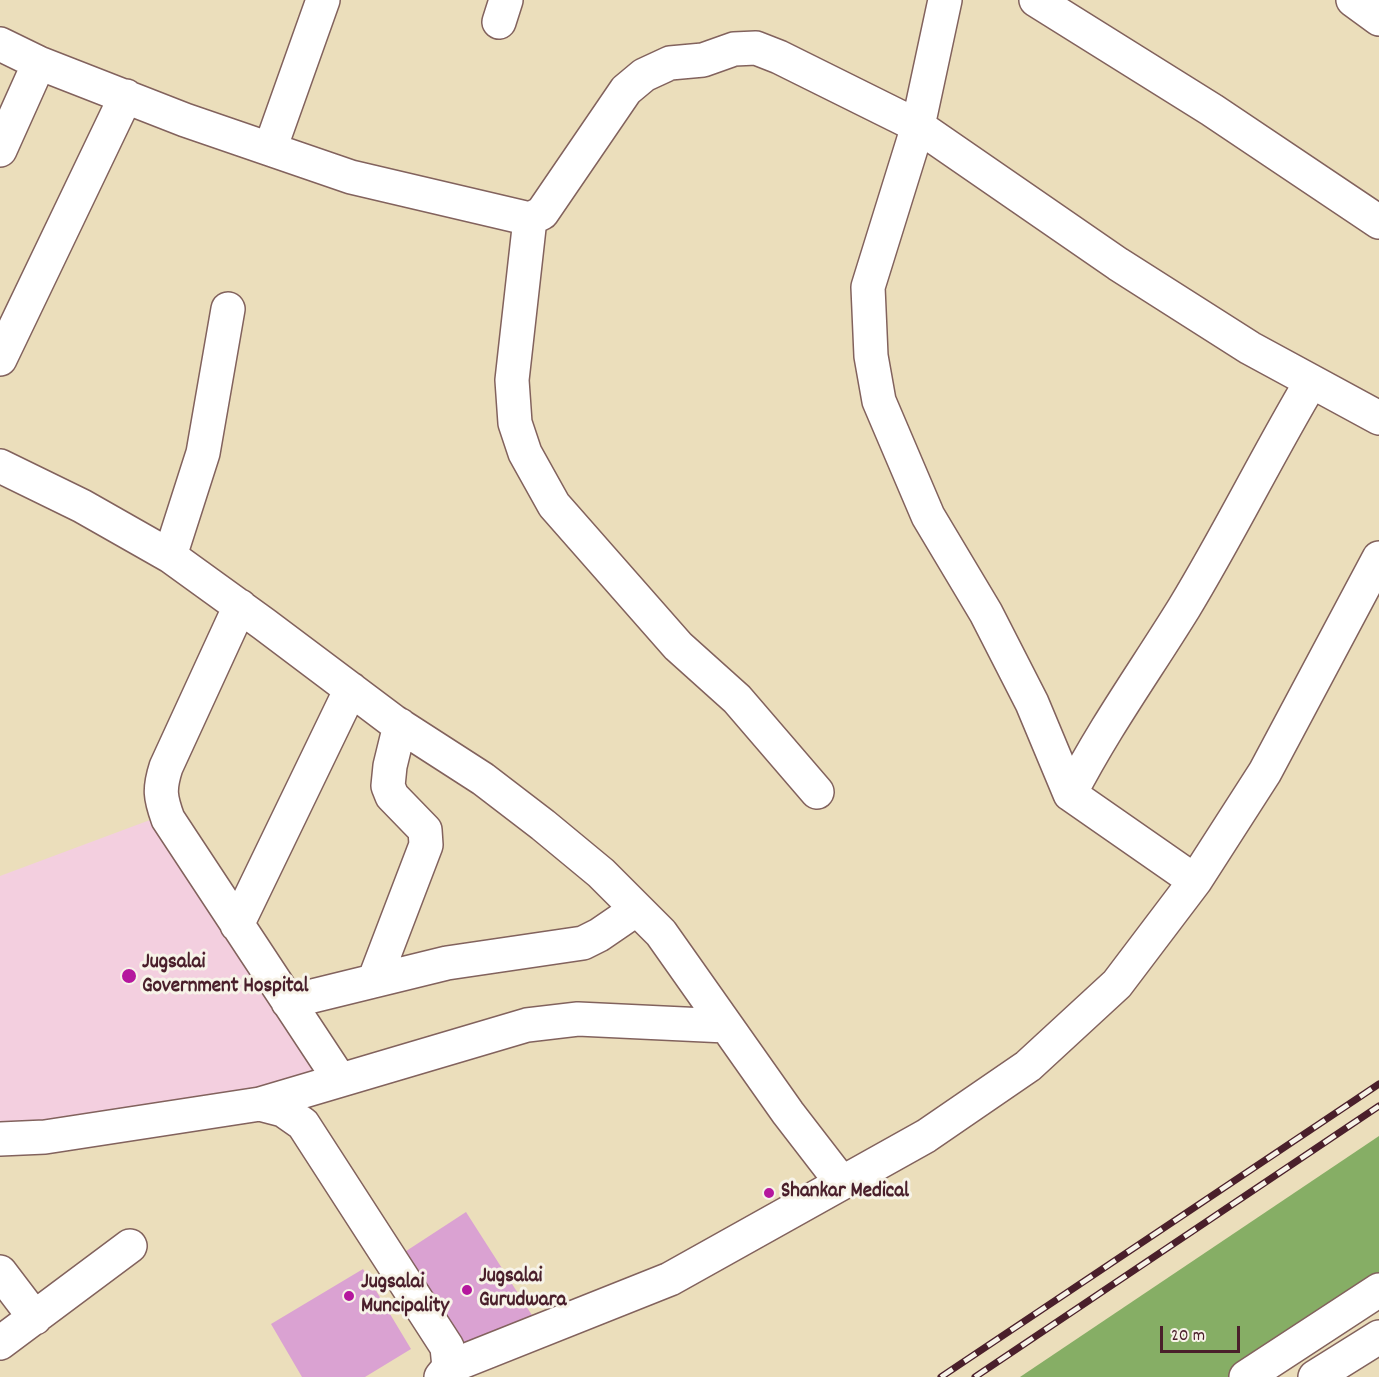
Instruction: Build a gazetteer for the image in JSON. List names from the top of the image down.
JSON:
{
  "places": [
    "Jugsalai Government Hospital",
    "Shankar Medical",
    "Jugsalai Gurudwara",
    "Jugsalai Muncipality"
  ],
  "scale_bar": "20 m"
}
